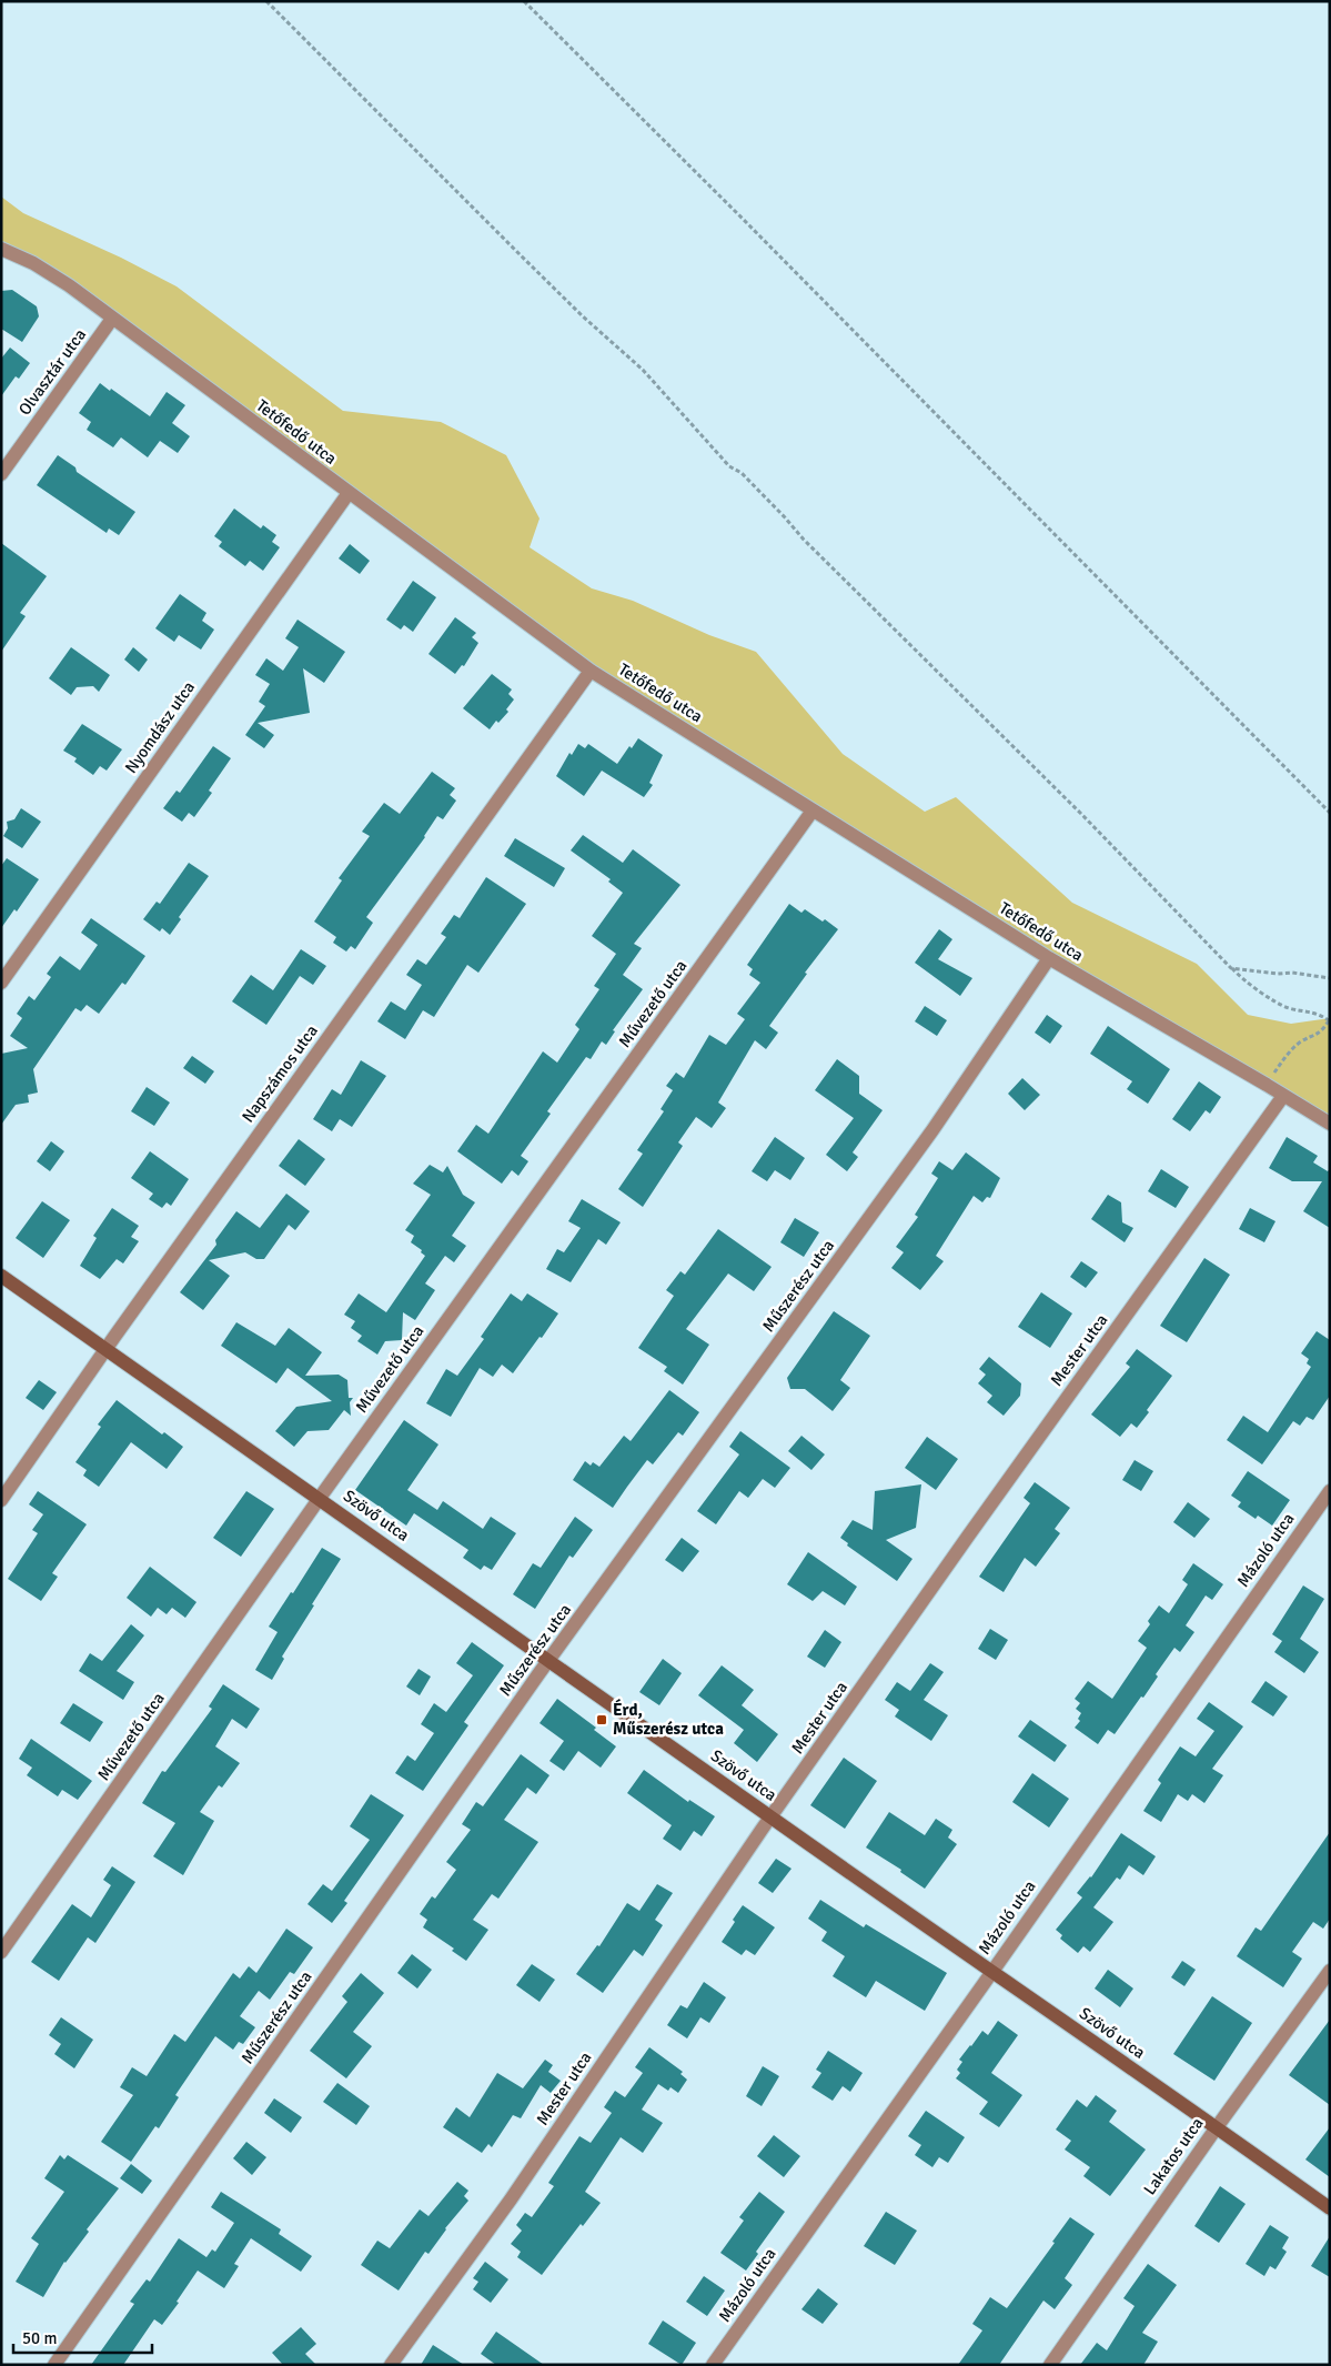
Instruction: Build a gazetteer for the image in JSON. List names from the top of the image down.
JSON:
{
  "streets": {
    "street": [
      "Olvasztár utca",
      "Tetőfedő utca",
      "Nyomdász utca",
      "Művezető utca",
      "Napszámos utca",
      "Műszerész utca",
      "Mester utca",
      "Szövő utca",
      "Mázoló utca",
      "Lakatos utca"
    ]
  },
  "crossings": [
    ["Olvasztár utca", "Tetőfedő utca"],
    ["Tetőfedő utca", "Nyomdász utca"],
    ["Tetőfedő utca", "Művezető utca"],
    ["Tetőfedő utca", "Napszámos utca"],
    ["Tetőfedő utca", "Műszerész utca"],
    ["Tetőfedő utca", "Mester utca"],
    ["Művezető utca", "Szövő utca"],
    ["Napszámos utca", "Szövő utca"],
    ["Műszerész utca", "Szövő utca"],
    ["Mester utca", "Szövő utca"],
    ["Szövő utca", "Mázoló utca"],
    ["Szövő utca", "Lakatos utca"]
  ],
  "places": {
    "transit": ["Érd, Műszerész utca"]
  },
  "scale_bar": "50 m"
}
